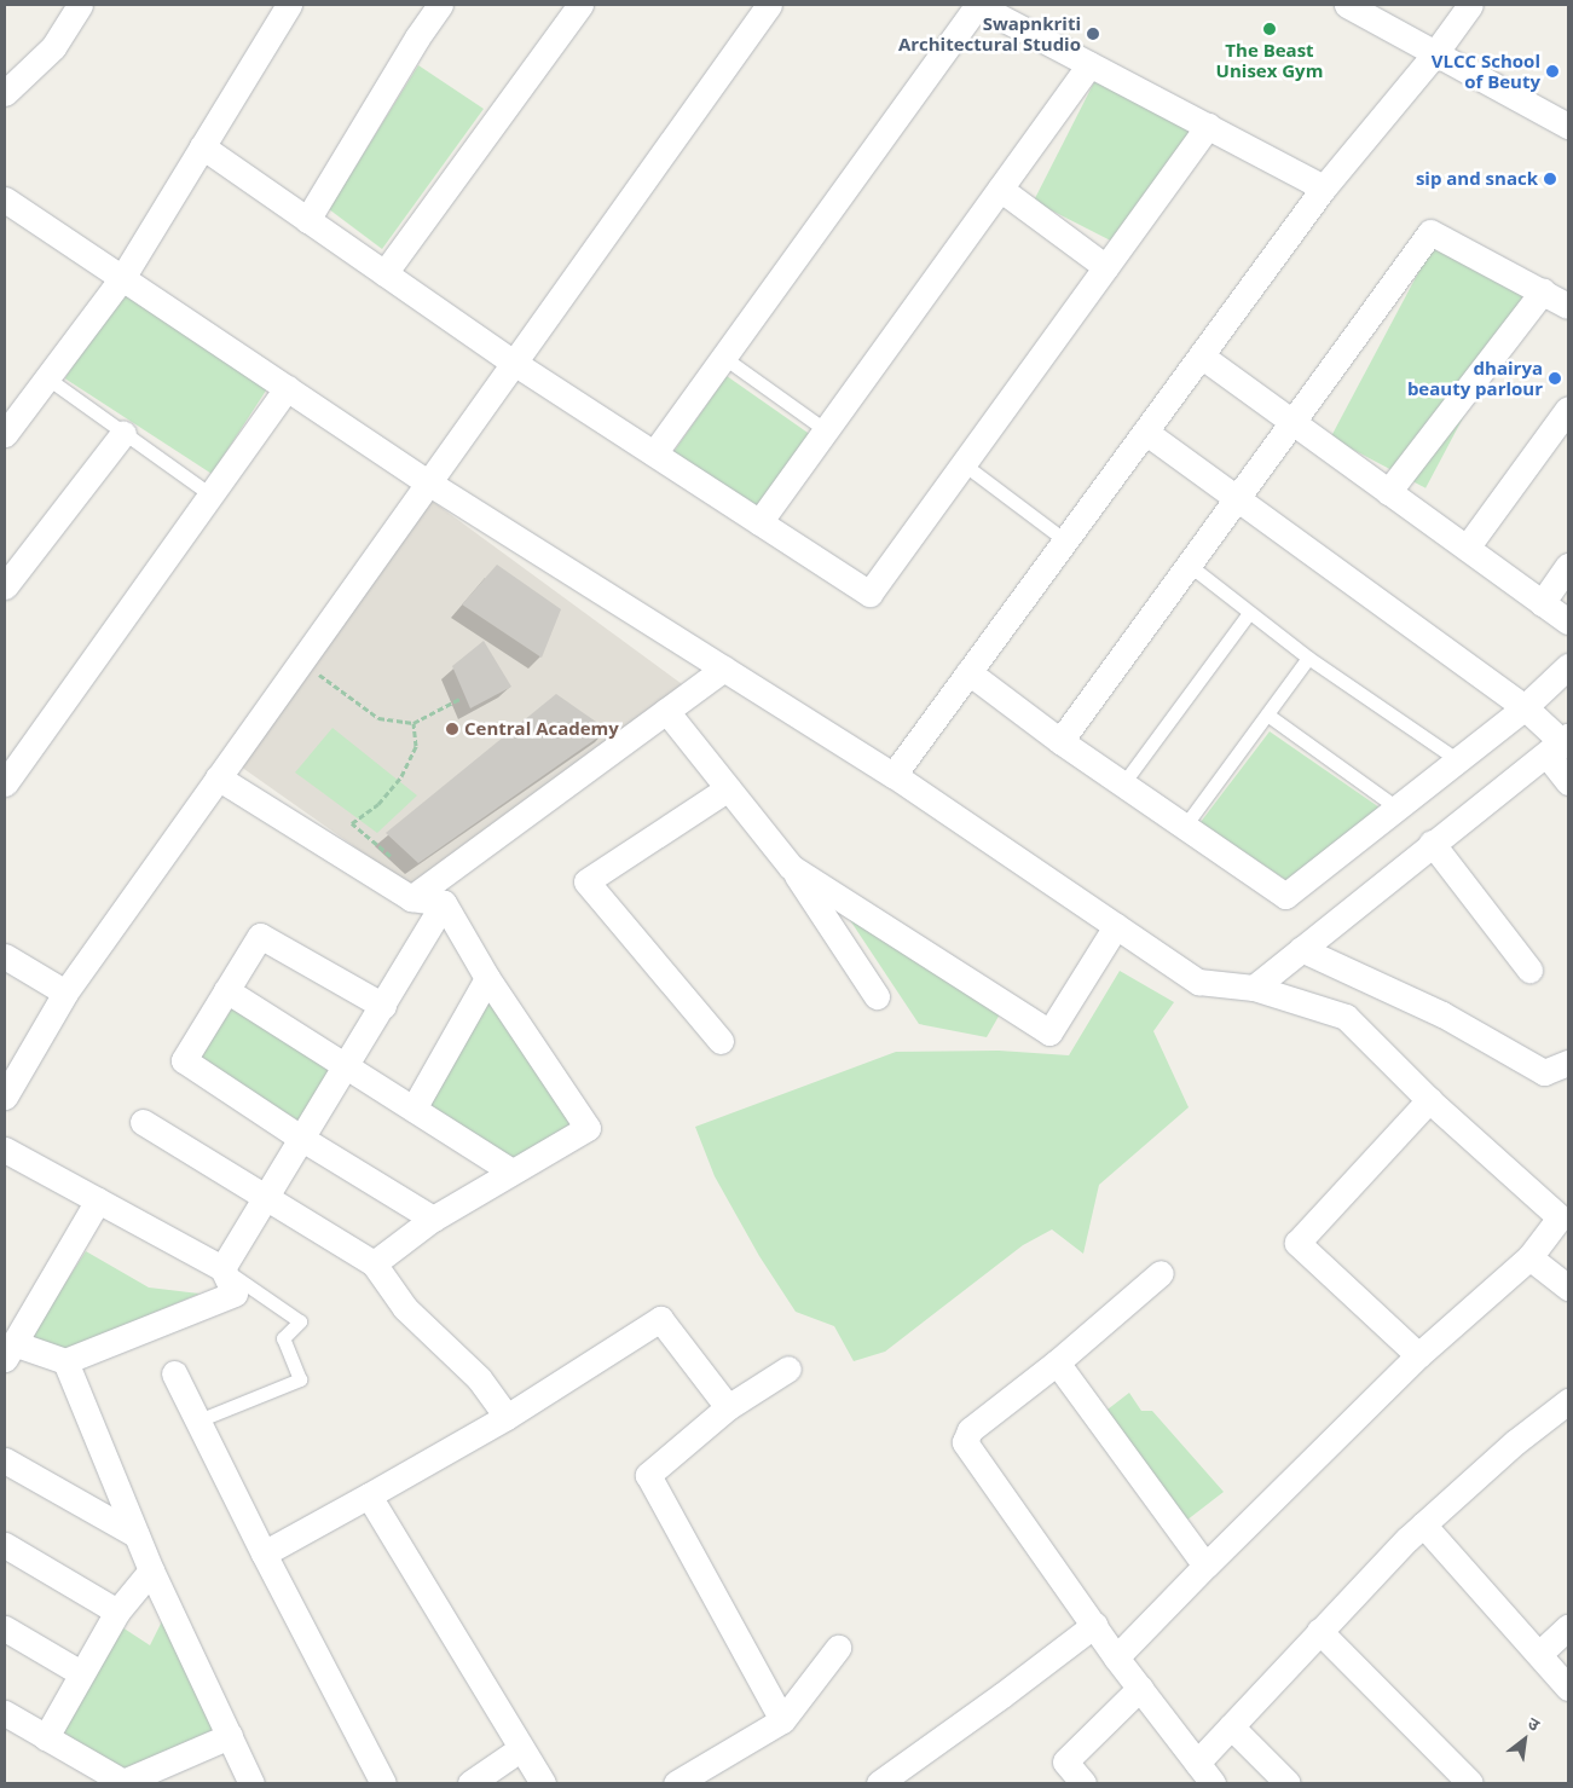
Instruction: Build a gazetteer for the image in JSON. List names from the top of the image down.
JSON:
{
  "places": [
    "The Beast Unisex Gym",
    "Swapnkriti Architectural Studio",
    "VLCC School of Beuty",
    "sip and snack",
    "dhairya beauty parlour",
    "Central Academy"
  ],
  "north": "top right"
}
